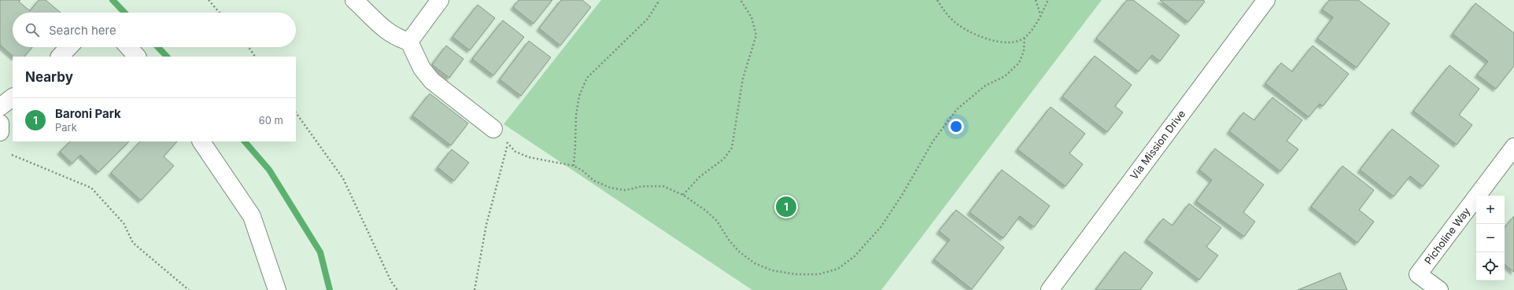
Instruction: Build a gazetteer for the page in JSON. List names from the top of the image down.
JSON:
{
  "streets": {
    "street": ["Via Mission Drive", "Picholine Way"]
  },
  "page": {
    "search": "Search here",
    "heading": "Nearby",
    "list": [
      {
        "mark": "1",
        "name": "Baroni Park",
        "note": "Park",
        "value": "60 m"
      }
    ],
    "pins": "1",
    "map_buttons": ["+", "−"]
  }
}
